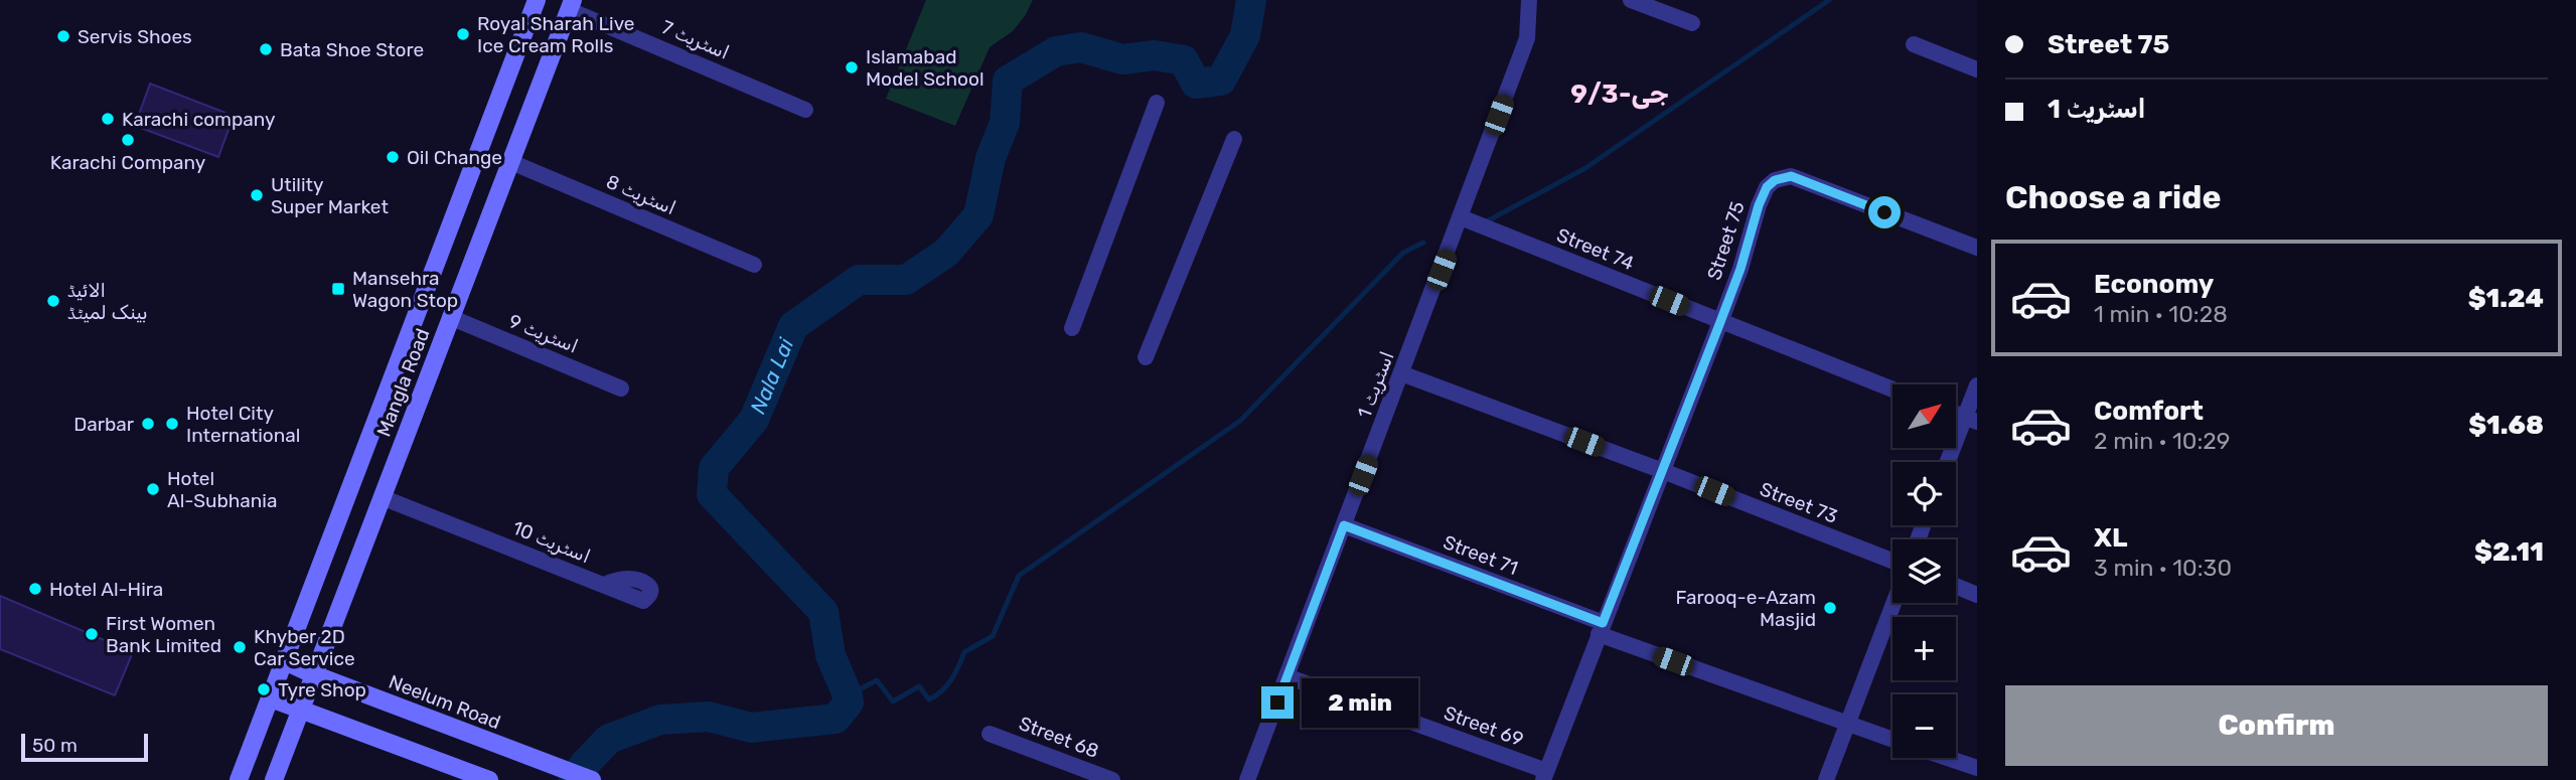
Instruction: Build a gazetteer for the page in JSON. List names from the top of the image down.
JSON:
{
  "streets": {
    "main road": ["Mangla Road", "Neelum Road"],
    "street": [
      "اسٹریٹ 7",
      "اسٹریٹ 8",
      "Street 75",
      "Street 74",
      "اسٹریٹ 9",
      "اسٹریٹ 1",
      "Street 73",
      "اسٹریٹ 10",
      "Street 71",
      "Street 69",
      "Street 68"
    ]
  },
  "crossings": [
    ["اسٹریٹ 7", "Mangla Road"],
    ["اسٹریٹ 8", "Mangla Road"],
    ["Street 75", "Street 74"],
    ["Street 75", "Street 73"],
    ["Street 75", "Street 71"],
    ["Street 75", "Street 69"],
    ["Street 74", "اسٹریٹ 1"],
    ["اسٹریٹ 9", "Mangla Road"],
    ["Mangla Road", "اسٹریٹ 10"],
    ["Mangla Road", "Neelum Road"],
    ["اسٹریٹ 1", "Street 73"],
    ["اسٹریٹ 1", "Street 71"],
    ["اسٹریٹ 1", "Street 69"]
  ],
  "districts": ["جی-9/3"],
  "water": ["Nala Lai"],
  "places": {
    "other": [
      "Royal Sharah Live Ice Cream Rolls",
      "Servis Shoes",
      "Bata Shoe Store",
      "Islamabad Model School",
      "Karachi company",
      "Karachi Company",
      "Oil Change",
      "Utility Super Market",
      "الائیڈ بینک لمیٹڈ",
      "Darbar",
      "Hotel City International",
      "Hotel Al-Subhania",
      "Hotel Al-Hira",
      "Farooq-e-Azam Masjid",
      "First Women Bank Limited",
      "Khyber 2D Car Service",
      "Tyre Shop"
    ],
    "transit": ["Mansehra Wagon Stop"]
  },
  "scale_bar": "50 m",
  "north": "top right",
  "page": {
    "banner": ["Street 75", "اسٹریٹ 1"],
    "heading": "Choose a ride",
    "list": [
      {
        "name": "Economy",
        "note": "1 min · 10:28",
        "value": "$1.24"
      },
      {
        "name": "Comfort",
        "note": "2 min · 10:29",
        "value": "$1.68"
      },
      {
        "name": "XL",
        "note": "3 min · 10:30",
        "value": "$2.11"
      }
    ],
    "map_buttons": ["+", "−"],
    "buttons": "Confirm",
    "bubble": "2 min",
    "scale": "50 m"
  }
}
